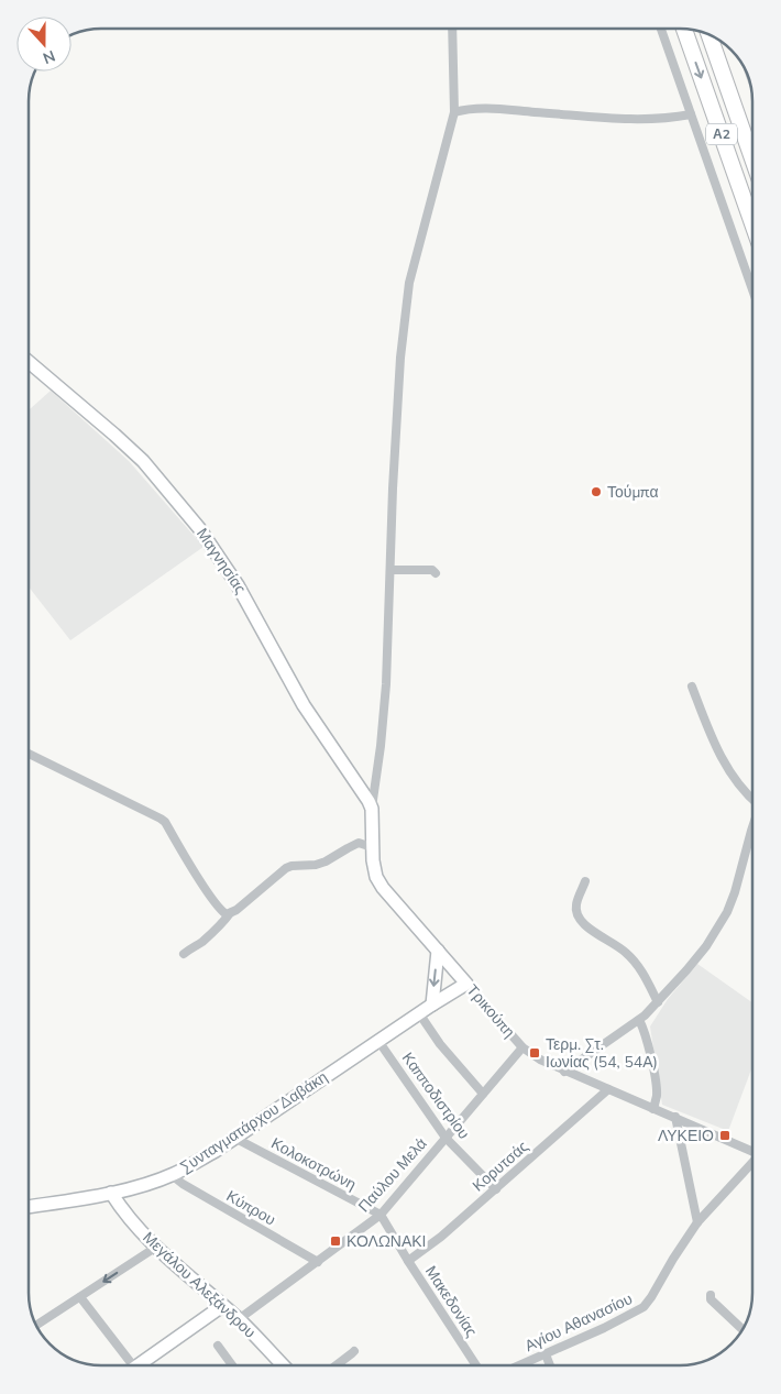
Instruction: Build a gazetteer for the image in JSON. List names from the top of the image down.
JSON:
{
  "streets": {
    "highway": ["Α2"],
    "street": [
      "Μαγνησίας",
      "Τρικούπη",
      "Καπποδιστρίου",
      "Συνταγματάρχου Δαβάκη",
      "Κολοκοτρώνη",
      "Κορυτσάς",
      "Παύλου Μελά",
      "Κύπρου",
      "Μεγάλου Αλεξάνδρου",
      "Μακεδονίας",
      "Αγίου Αθανασίου"
    ]
  },
  "crossings": [
    ["Μαγνησίας", "Τρικούπη"],
    ["Τρικούπη", "Συνταγματάρχου Δαβάκη"],
    ["Τρικούπη", "Κορυτσάς"],
    ["Τρικούπη", "Παύλου Μελά"],
    ["Καπποδιστρίου", "Συνταγματάρχου Δαβάκη"],
    ["Καπποδιστρίου", "Κορυτσάς"],
    ["Καπποδιστρίου", "Παύλου Μελά"],
    ["Συνταγματάρχου Δαβάκη", "Κολοκοτρώνη"],
    ["Συνταγματάρχου Δαβάκη", "Κύπρου"],
    ["Συνταγματάρχου Δαβάκη", "Μεγάλου Αλεξάνδρου"],
    ["Κολοκοτρώνη", "Παύλου Μελά"],
    ["Κολοκοτρώνη", "Μακεδονίας"],
    ["Κορυτσάς", "Μακεδονίας"],
    ["Παύλου Μελά", "Κύπρου"],
    ["Παύλου Μελά", "Μεγάλου Αλεξάνδρου"],
    ["Παύλου Μελά", "Μακεδονίας"]
  ],
  "places": {
    "other": ["Τούμπα"],
    "transit": ["Τερμ. Στ. Ιωνίας (54, 54Α)", "ΛΥΚΕΙΟ", "ΚΟΛΩΝΑΚΙ"]
  },
  "north": "bottom"
}
